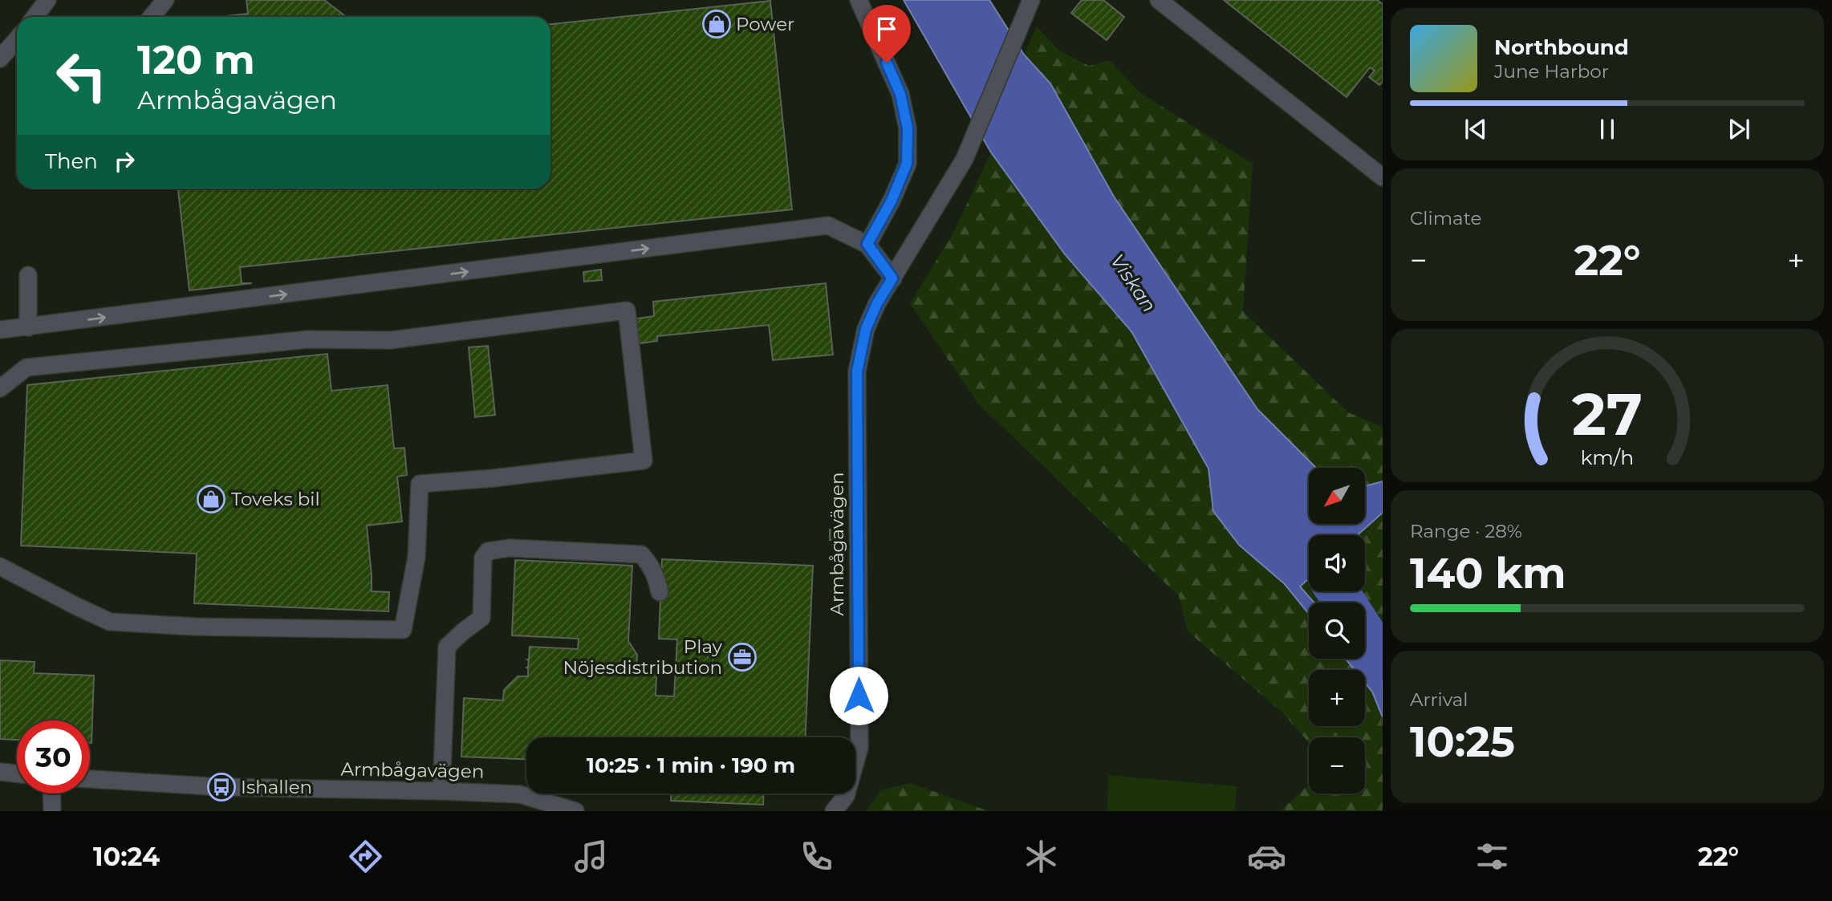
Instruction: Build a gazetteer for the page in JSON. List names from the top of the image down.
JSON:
{
  "streets": {
    "street": ["Armbågavägen"]
  },
  "water": ["Viskan"],
  "places": {
    "shop": ["Power", "Toveks bil"],
    "office": ["Play Nöjesdistribution"],
    "bus stop": ["Ishallen"]
  },
  "north": "bottom left",
  "page": {
    "turn": ["120 m", "Armbågavägen"],
    "song": ["Northbound", "June Harbor"],
    "then": "Then",
    "tile": [
      "Climate",
      ["Range · 28%", "140 km"],
      ["Arrival", "10:25"]
    ],
    "heat": ["−", "22°", "+"],
    "map_buttons": ["+", "−"],
    "limit": "30",
    "trip": "10:25 · 1 min · 190 m",
    "tabs": ["10:24", "22°"],
    "gauge": ["27", "km/h"]
  }
}
